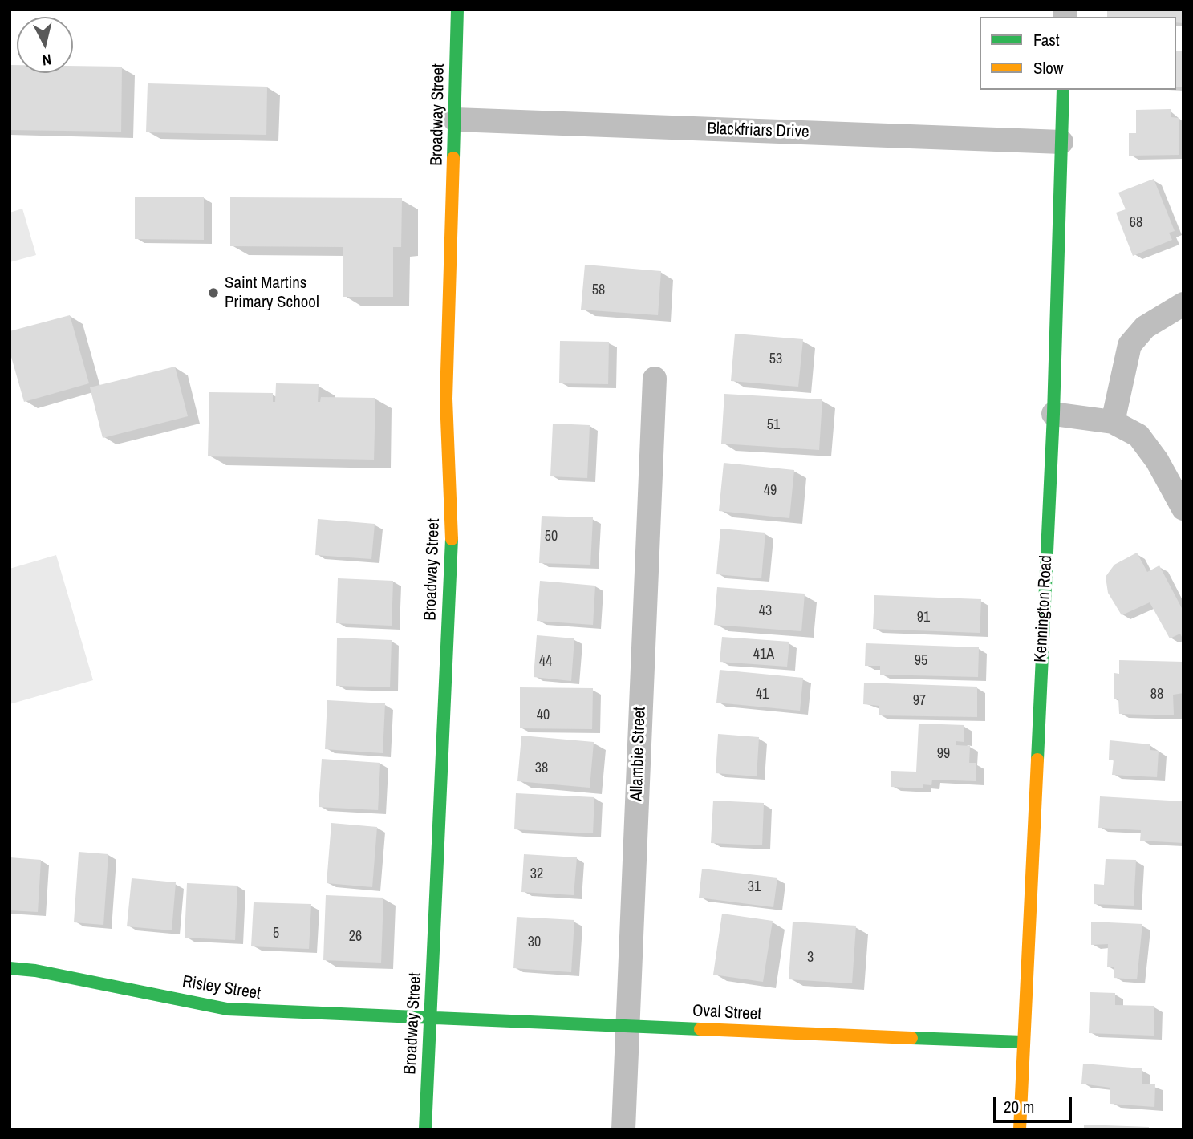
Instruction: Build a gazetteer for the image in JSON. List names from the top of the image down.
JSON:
{
  "streets": {
    "street": [
      "Broadway Street",
      "Blackfriars Drive",
      "Kennington Road",
      "Allambie Street",
      "Risley Street",
      "Oval Street"
    ]
  },
  "crossings": [
    ["Broadway Street", "Blackfriars Drive"],
    ["Broadway Street", "Risley Street"],
    ["Broadway Street", "Oval Street"],
    ["Blackfriars Drive", "Kennington Road"],
    ["Kennington Road", "Oval Street"],
    ["Allambie Street", "Oval Street"],
    ["Risley Street", "Oval Street"]
  ],
  "places": ["Saint Martins Primary School"],
  "house_numbers": [
    "68",
    "58",
    "53",
    "51",
    "49",
    "50",
    "43",
    "91",
    "41A",
    "95",
    "44",
    "41",
    "88",
    "97",
    "40",
    "99",
    "38",
    "32",
    "31",
    "5",
    "26",
    "30",
    "3"
  ],
  "legend": ["Fast", "Slow"],
  "scale_bar": "20 m",
  "north": "bottom"
}
